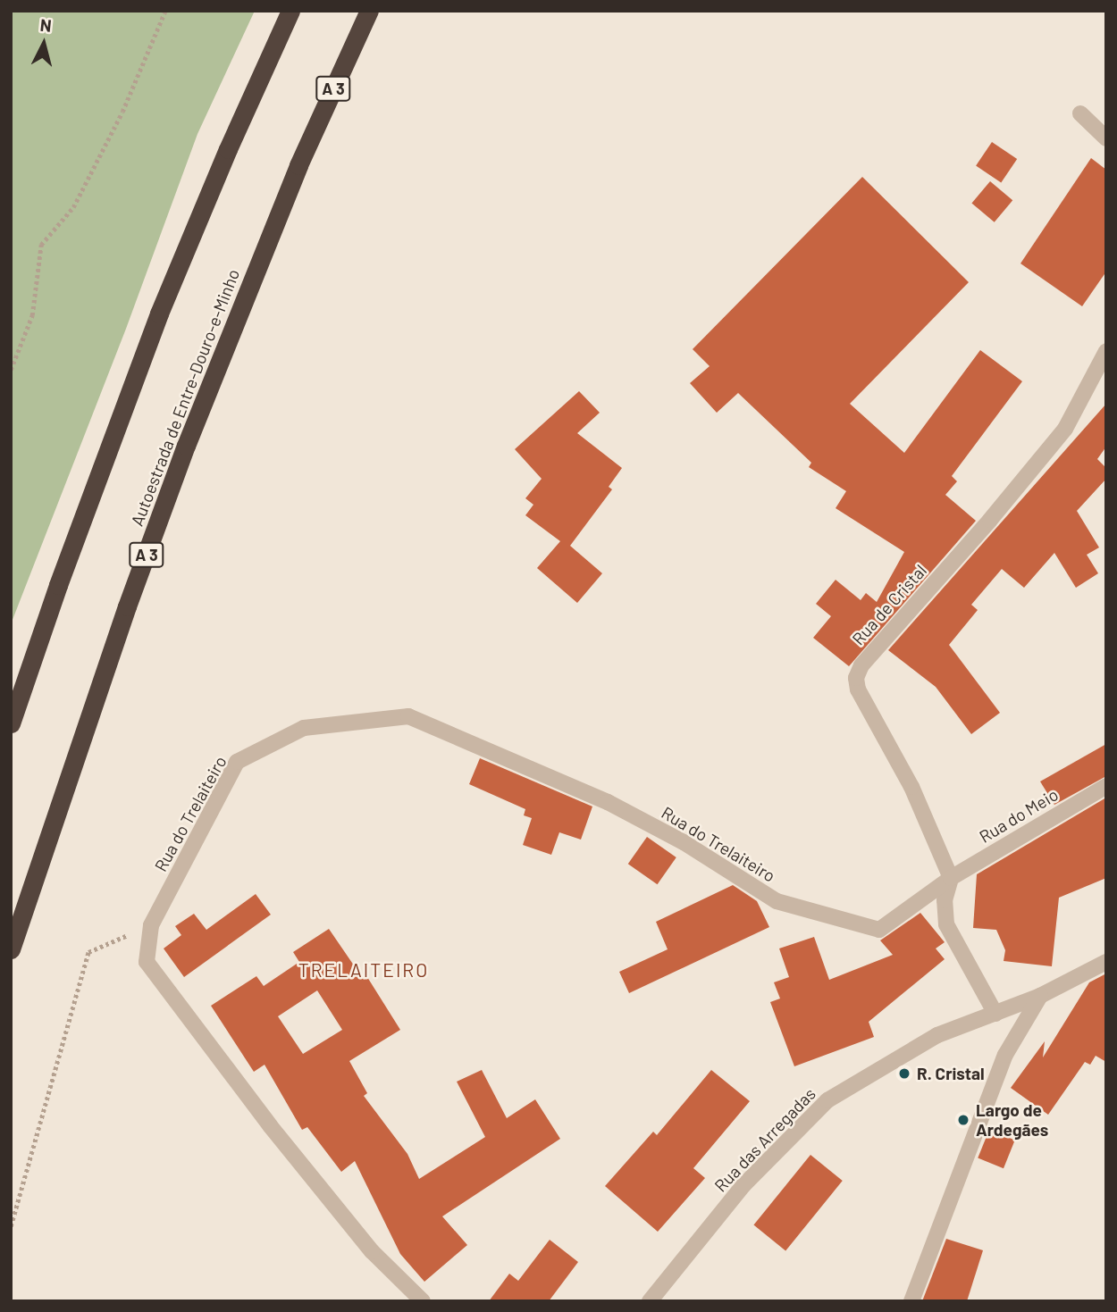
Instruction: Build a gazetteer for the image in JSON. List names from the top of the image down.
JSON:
{
  "streets": {
    "highway": ["A 3", "Autoestrada de Entre-Douro-e-Minho"],
    "street": [
      "Rua de Cristal",
      "Rua do Trelaiteiro",
      "Rua do Meio",
      "Rua das Arregadas"
    ]
  },
  "crossings": [
    ["Rua de Cristal", "Rua do Trelaiteiro"],
    ["Rua de Cristal", "Rua do Meio"],
    ["Rua do Trelaiteiro", "Rua do Meio"]
  ],
  "districts": ["TRELAITEIRO"],
  "places": ["R. Cristal", "Largo de Ardegães"],
  "north": "top"
}
